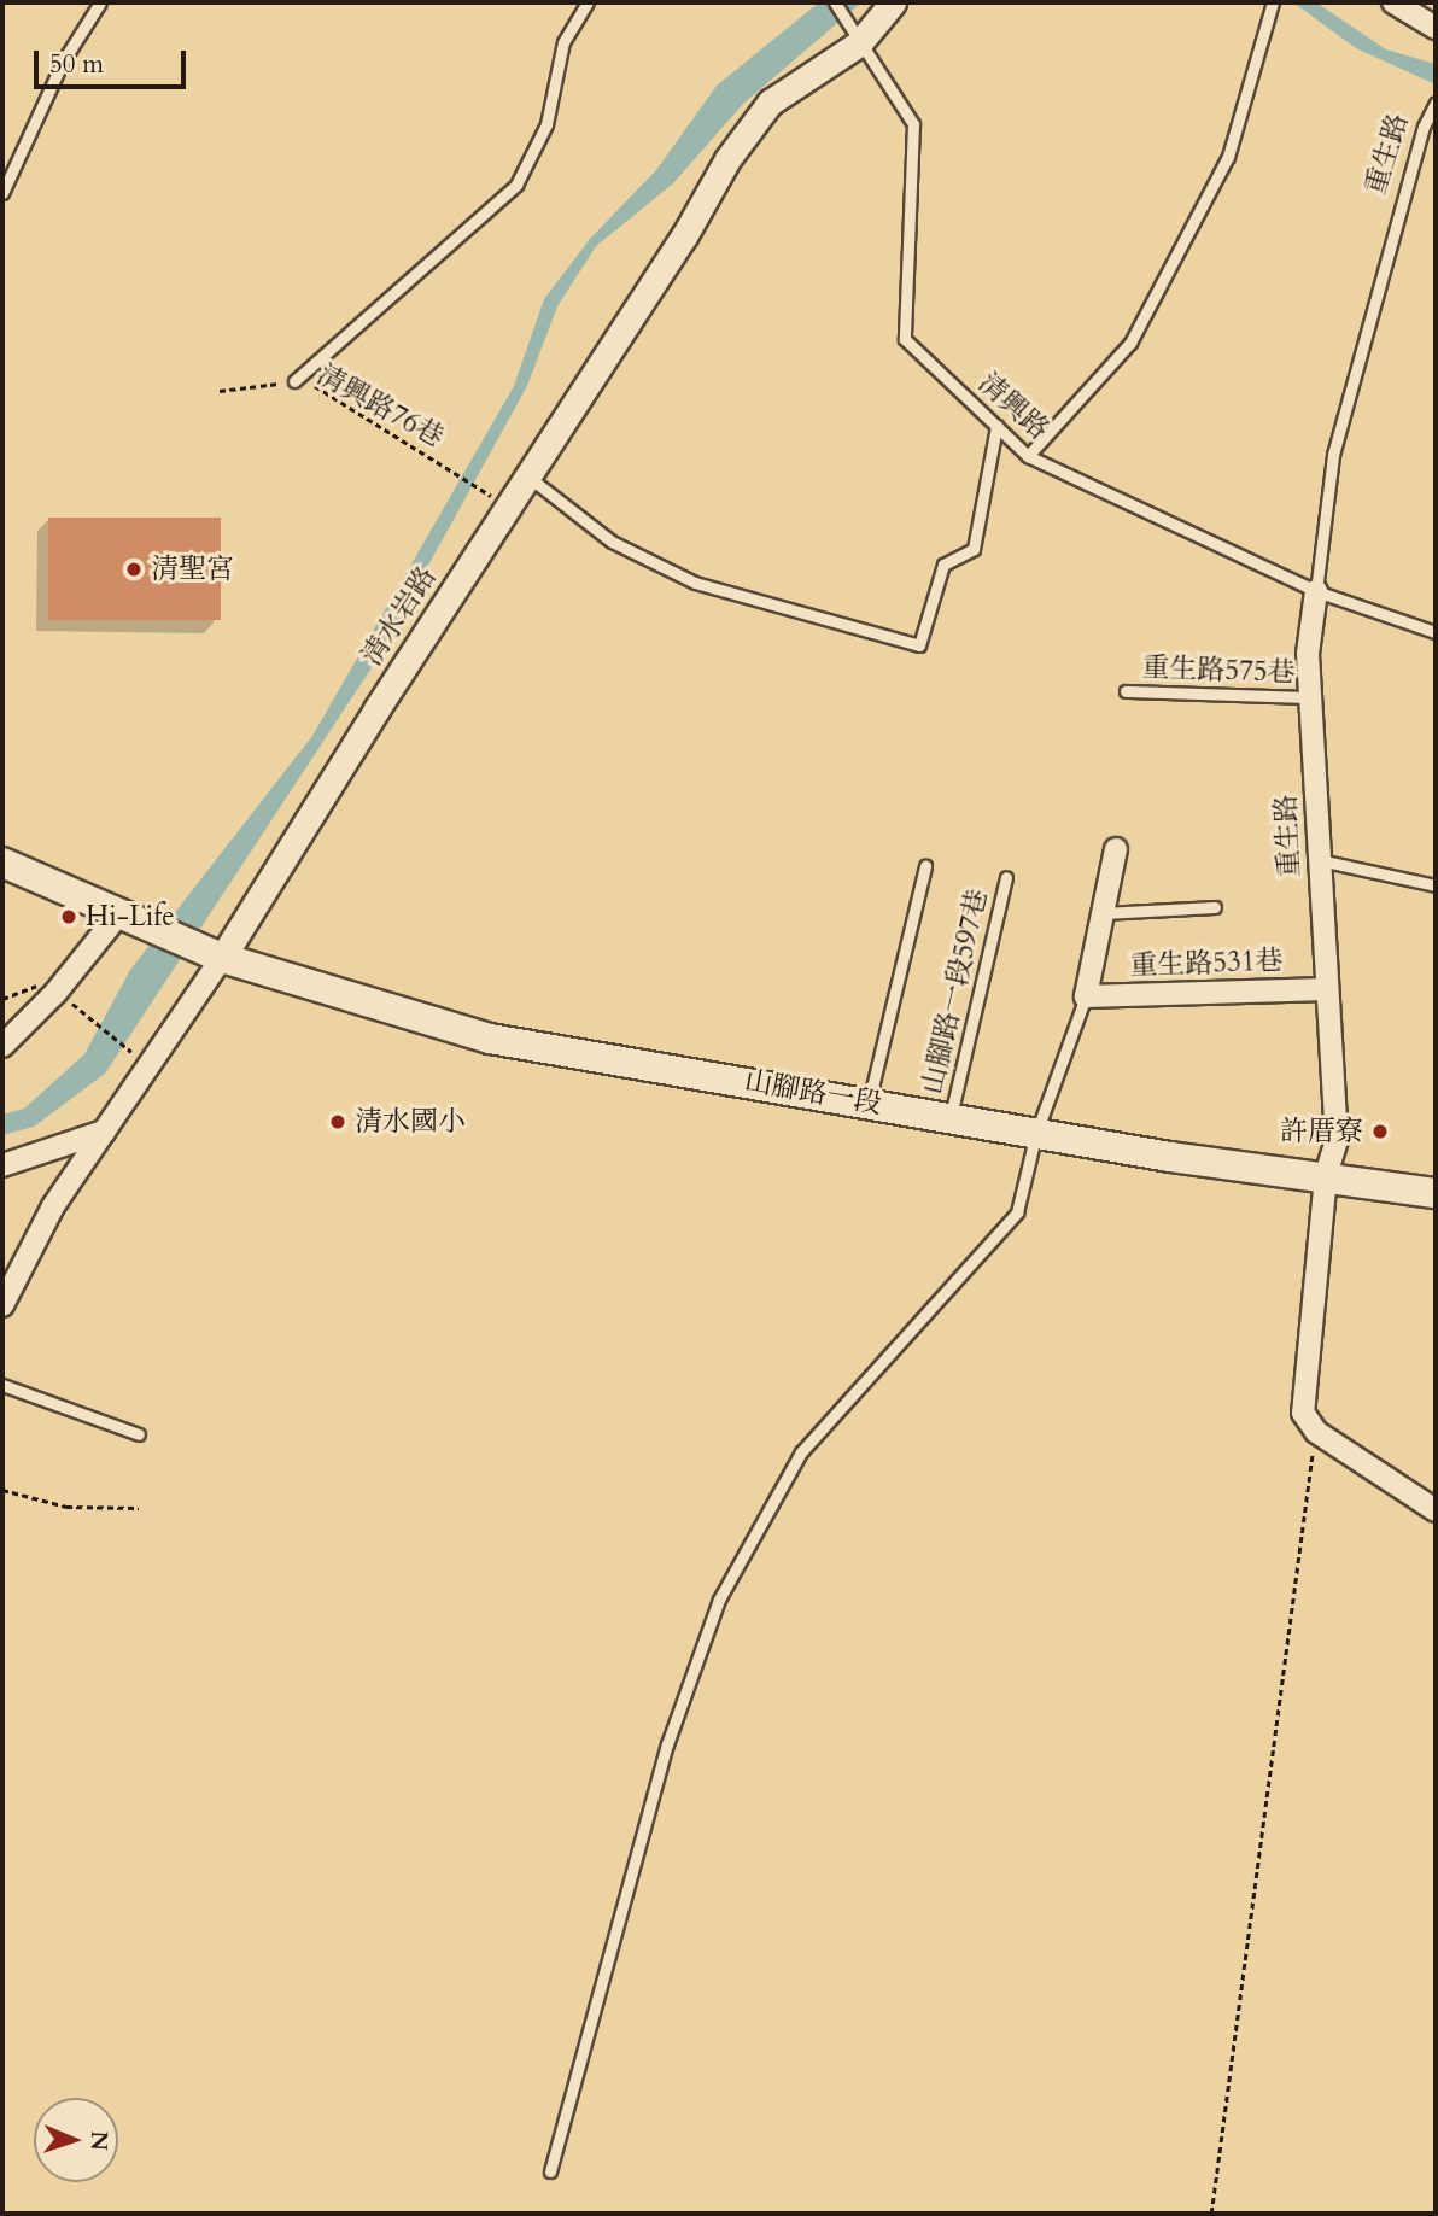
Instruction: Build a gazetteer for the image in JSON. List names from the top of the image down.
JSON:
{
  "streets": {
    "main road": ["山腳路一段"],
    "street": ["重生路", "清水岩路", "重生路531巷"],
    "lane": ["清興路", "重生路575巷", "山腳路一段597巷"],
    "path": ["清興路76巷"]
  },
  "crossings": [
    ["重生路", "清興路"],
    ["重生路", "重生路575巷"],
    ["重生路", "重生路531巷"],
    ["重生路", "山腳路一段"],
    ["清興路76巷", "清水岩路"],
    ["清興路", "清水岩路"],
    ["清水岩路", "山腳路一段"],
    ["重生路531巷", "山腳路一段"],
    ["山腳路一段597巷", "山腳路一段"]
  ],
  "places": [
    "清聖宮",
    "Hi-Life",
    "清水國小",
    "許厝寮"
  ],
  "scale_bar": "50 m",
  "north": "right"
}
